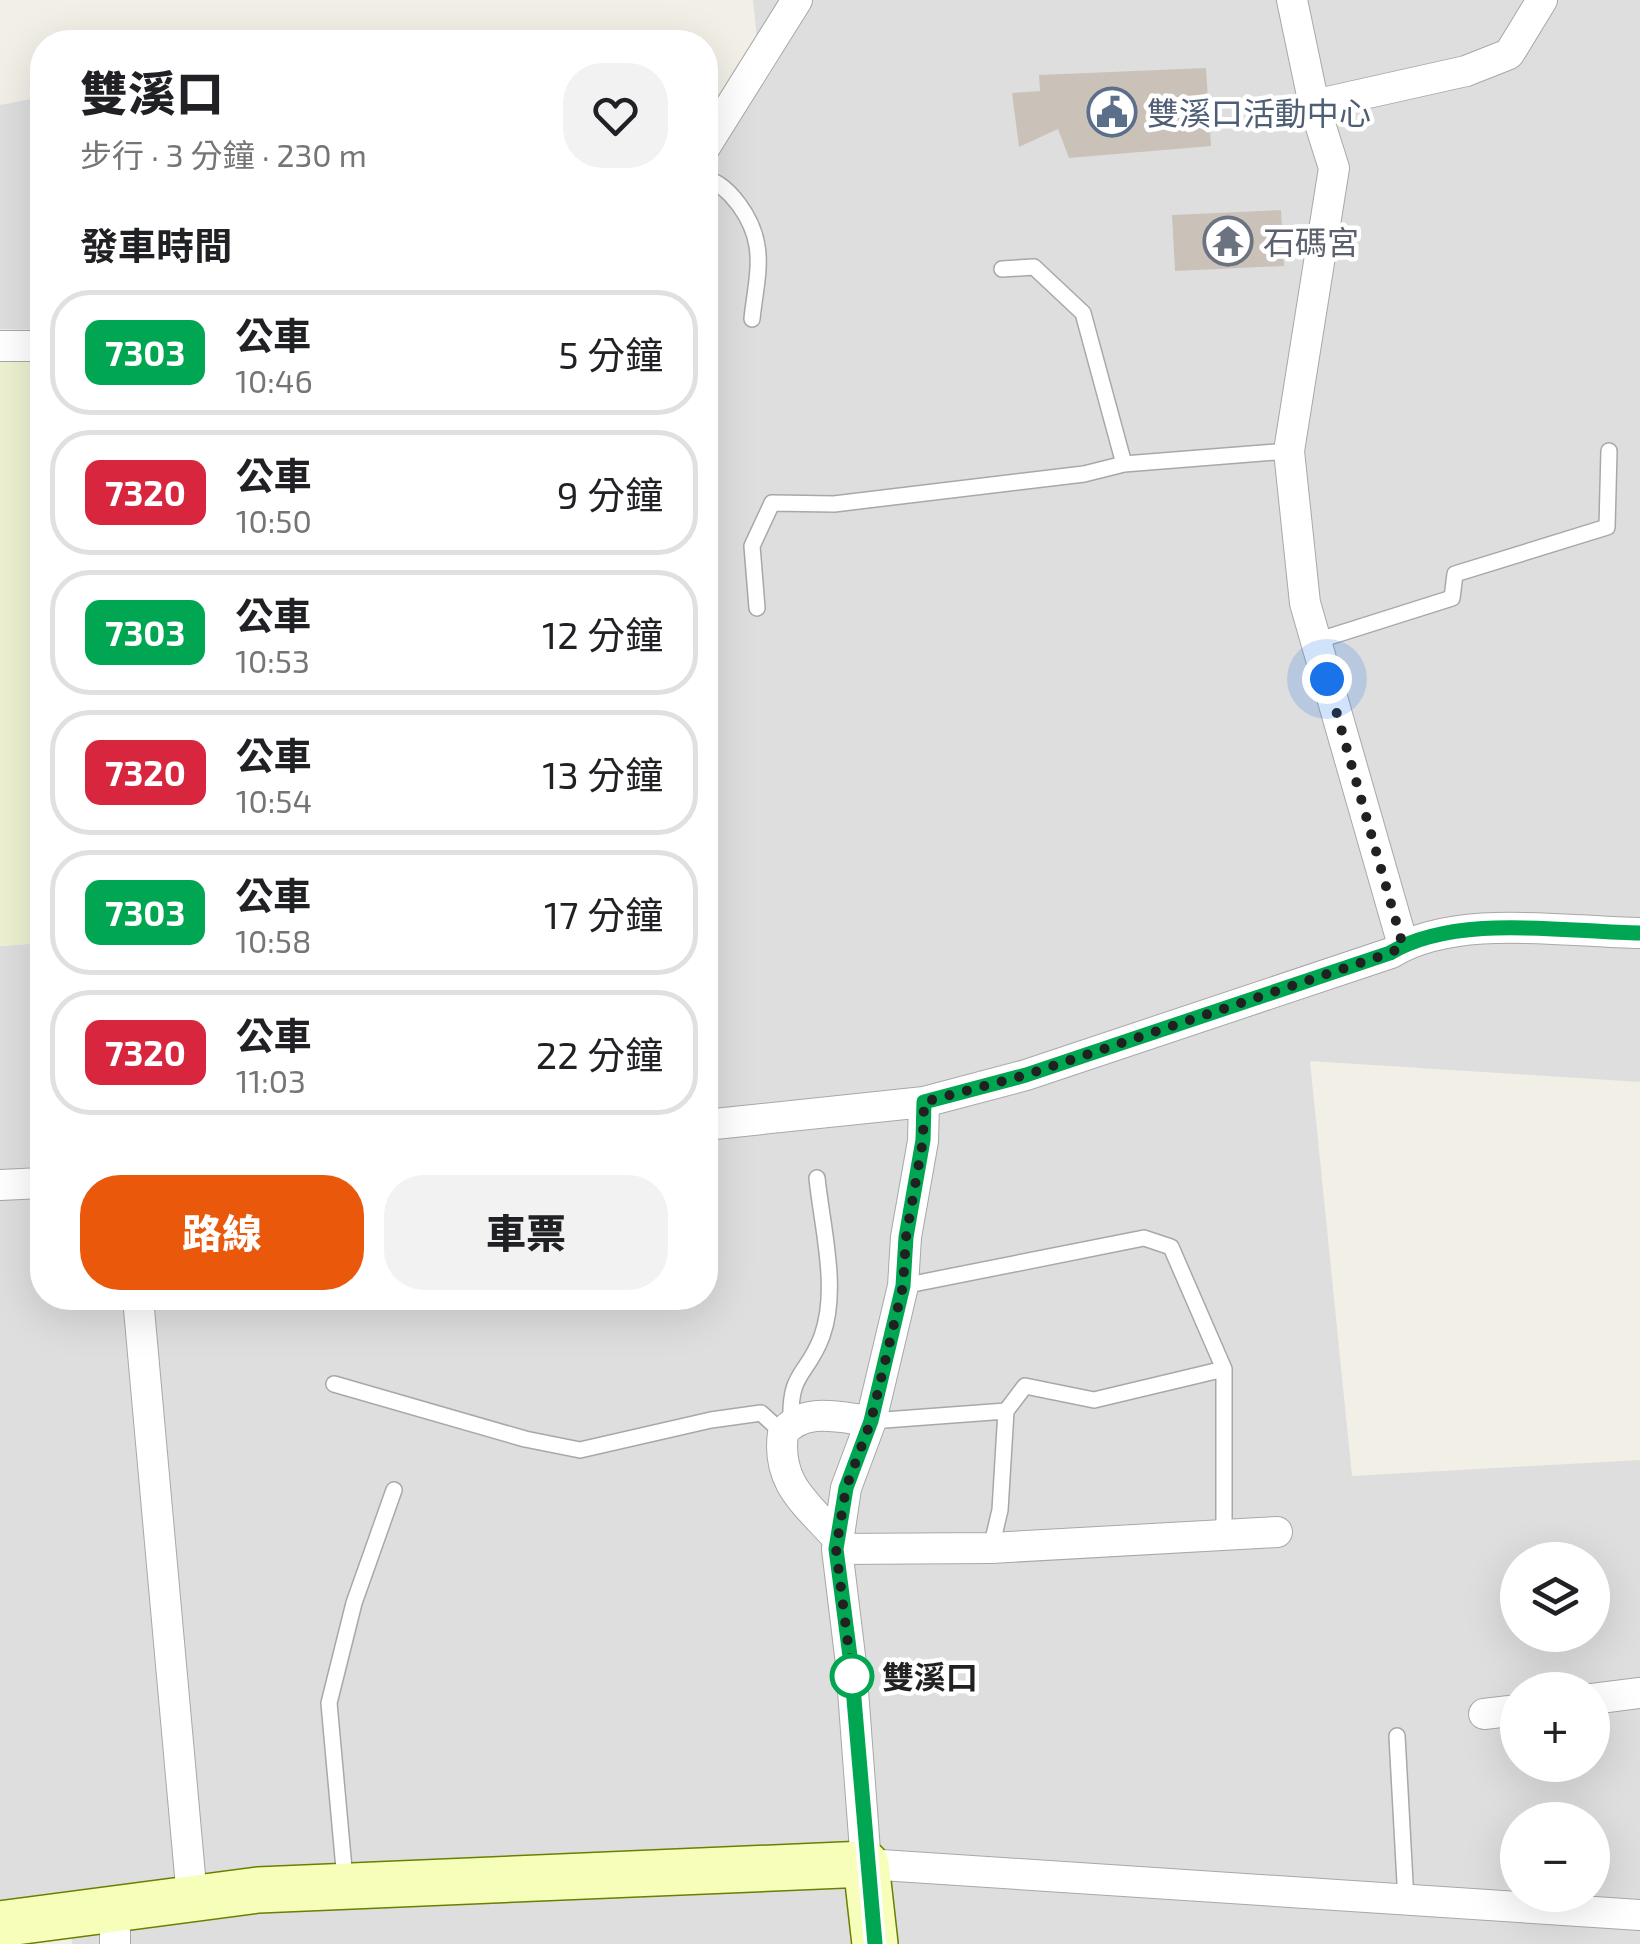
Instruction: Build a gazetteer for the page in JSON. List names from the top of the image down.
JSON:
{
  "places": {
    "public building": ["雙溪口活動中心"],
    "temple": ["石碼宮"],
    "other": ["雙溪口"]
  },
  "lines": ["bus line 7303"],
  "page": {
    "heading": [
      ["雙溪口", "步行 · 3 分鐘 · 230 m"],
      "發車時間"
    ],
    "list": [
      {
        "mark": "7303",
        "name": "公車",
        "note": "10:46",
        "value": "5 分鐘"
      },
      {
        "mark": "7320",
        "name": "公車",
        "note": "10:50",
        "value": "9 分鐘"
      },
      {
        "mark": "7303",
        "name": "公車",
        "note": "10:53",
        "value": "12 分鐘"
      },
      {
        "mark": "7320",
        "name": "公車",
        "note": "10:54",
        "value": "13 分鐘"
      },
      {
        "mark": "7303",
        "name": "公車",
        "note": "10:58",
        "value": "17 分鐘"
      },
      {
        "mark": "7320",
        "name": "公車",
        "note": "11:03",
        "value": "22 分鐘"
      }
    ],
    "buttons": ["路線", "車票"],
    "map_buttons": ["+", "−"]
  }
}
